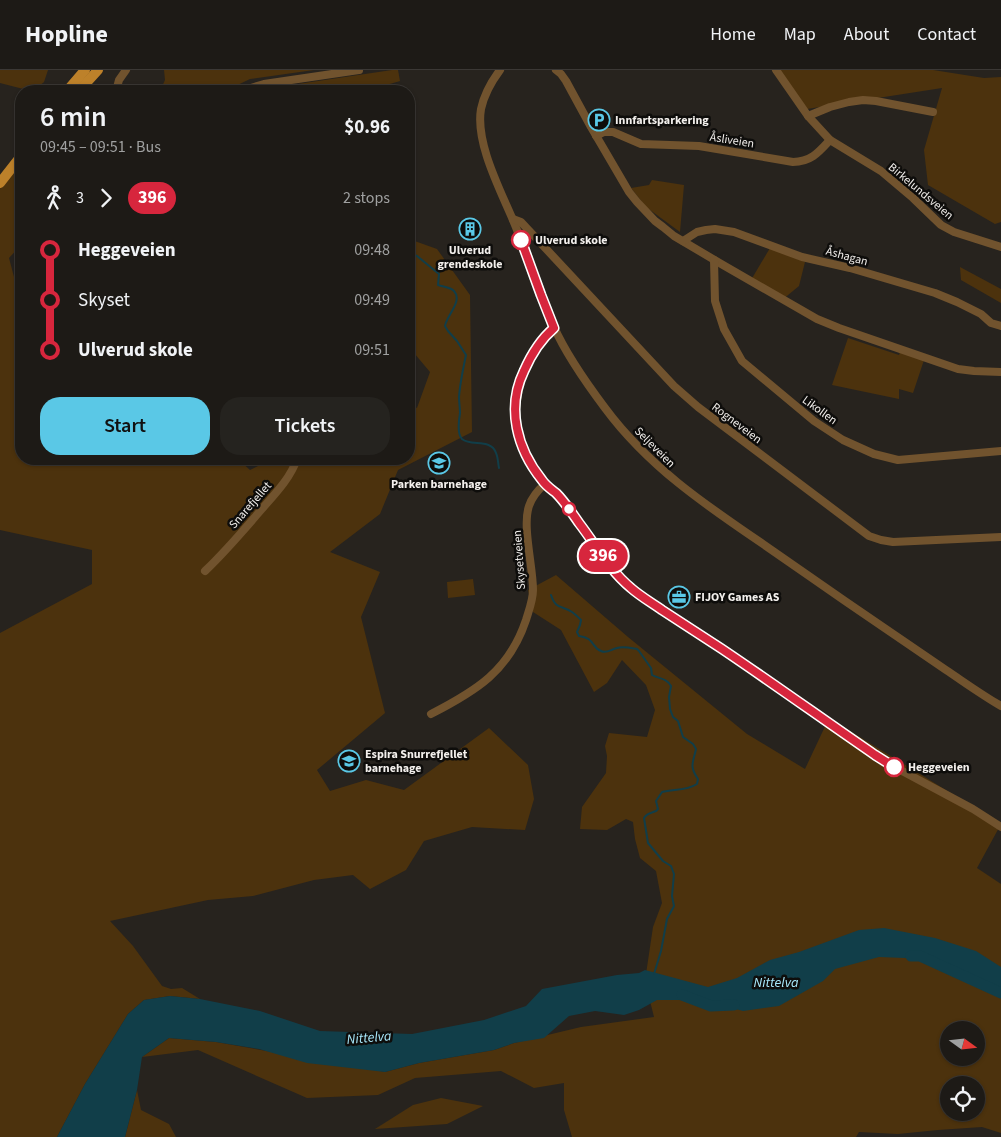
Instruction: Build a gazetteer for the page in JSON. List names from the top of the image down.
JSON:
{
  "streets": {
    "street": [
      "Åsliveien",
      "Birkelundsveien",
      "Åshagan",
      "Likollen",
      "Rogneveien",
      "Seljeveien",
      "Snarefjellet",
      "Skysetveien"
    ]
  },
  "crossings": [
    ["Åsliveien", "Birkelundsveien"],
    ["Rogneveien", "Seljeveien"]
  ],
  "water": ["Nittelva"],
  "places": {
    "parking": ["Innfartsparkering"],
    "building": ["Ulverud grendeskole"],
    "other": ["Ulverud skole", "Heggeveien"],
    "school or university": ["Parken barnehage", "Espira Snurrefjellet barnehage"],
    "office": ["FIJOY Games AS"]
  },
  "lines": ["bus line 396"],
  "north": "right",
  "page": {
    "header": "Hopline",
    "nav": [
      "Home",
      "Map",
      "About",
      "Contact"
    ],
    "on_map": "396",
    "heading": ["6 min", "09:45 – 09:51 · Bus", "$0.96"],
    "legs": ["3", "396", "2 stops"],
    "list": [
      {
        "name": "Heggeveien",
        "value": "09:48"
      },
      {
        "name": "Skyset",
        "value": "09:49"
      },
      {
        "name": "Ulverud skole",
        "value": "09:51"
      }
    ],
    "buttons": ["Start", "Tickets"]
  }
}
